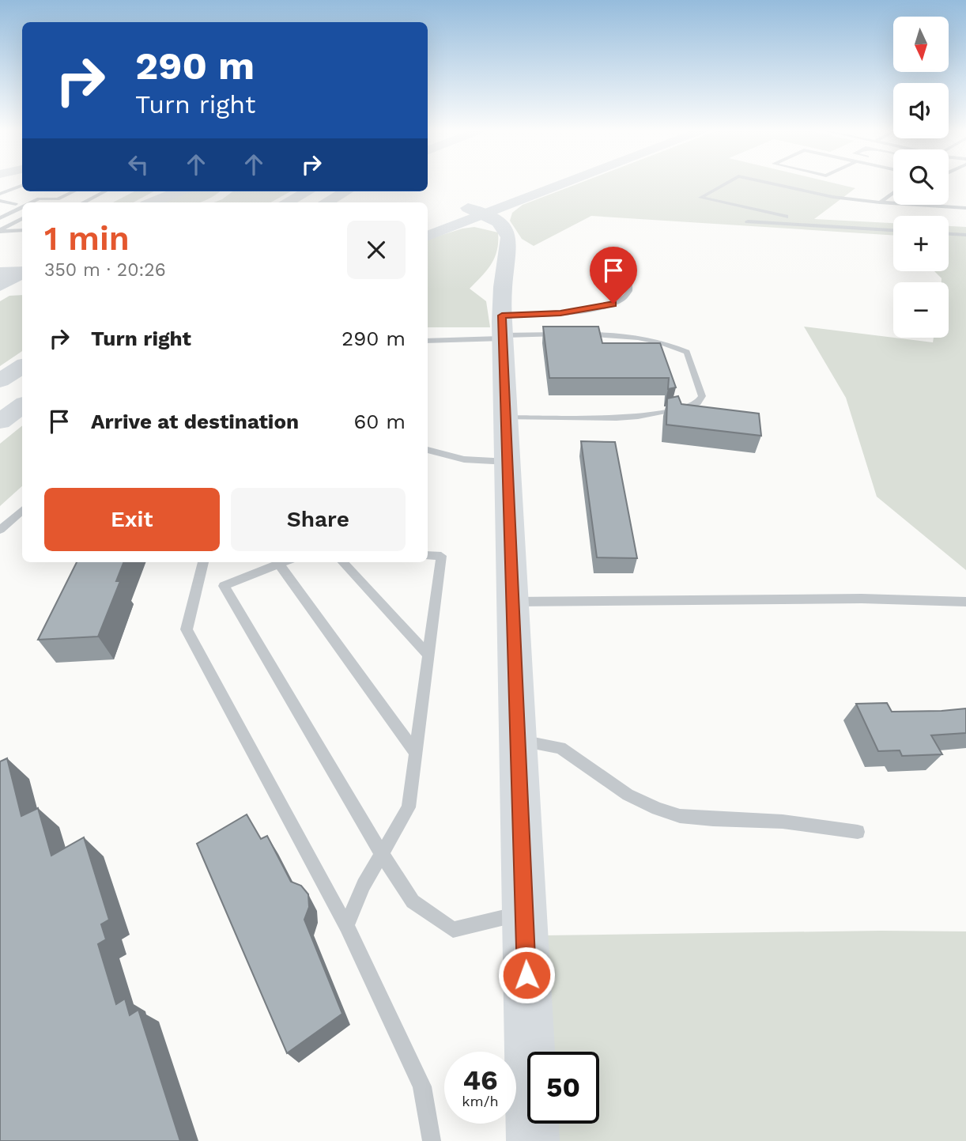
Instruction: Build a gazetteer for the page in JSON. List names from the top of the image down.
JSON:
{
  "north": "bottom",
  "page": {
    "map_buttons": ["+", "−"],
    "turn": ["290 m", "Turn right"],
    "heading": ["1 min", "350 m · 20:26"],
    "list": [
      {
        "name": "Turn right",
        "value": "290 m"
      },
      {
        "name": "Arrive at destination",
        "value": "60 m"
      }
    ],
    "buttons": ["Exit", "Share"],
    "speed": "46 km/h",
    "limit": "50"
  }
}
